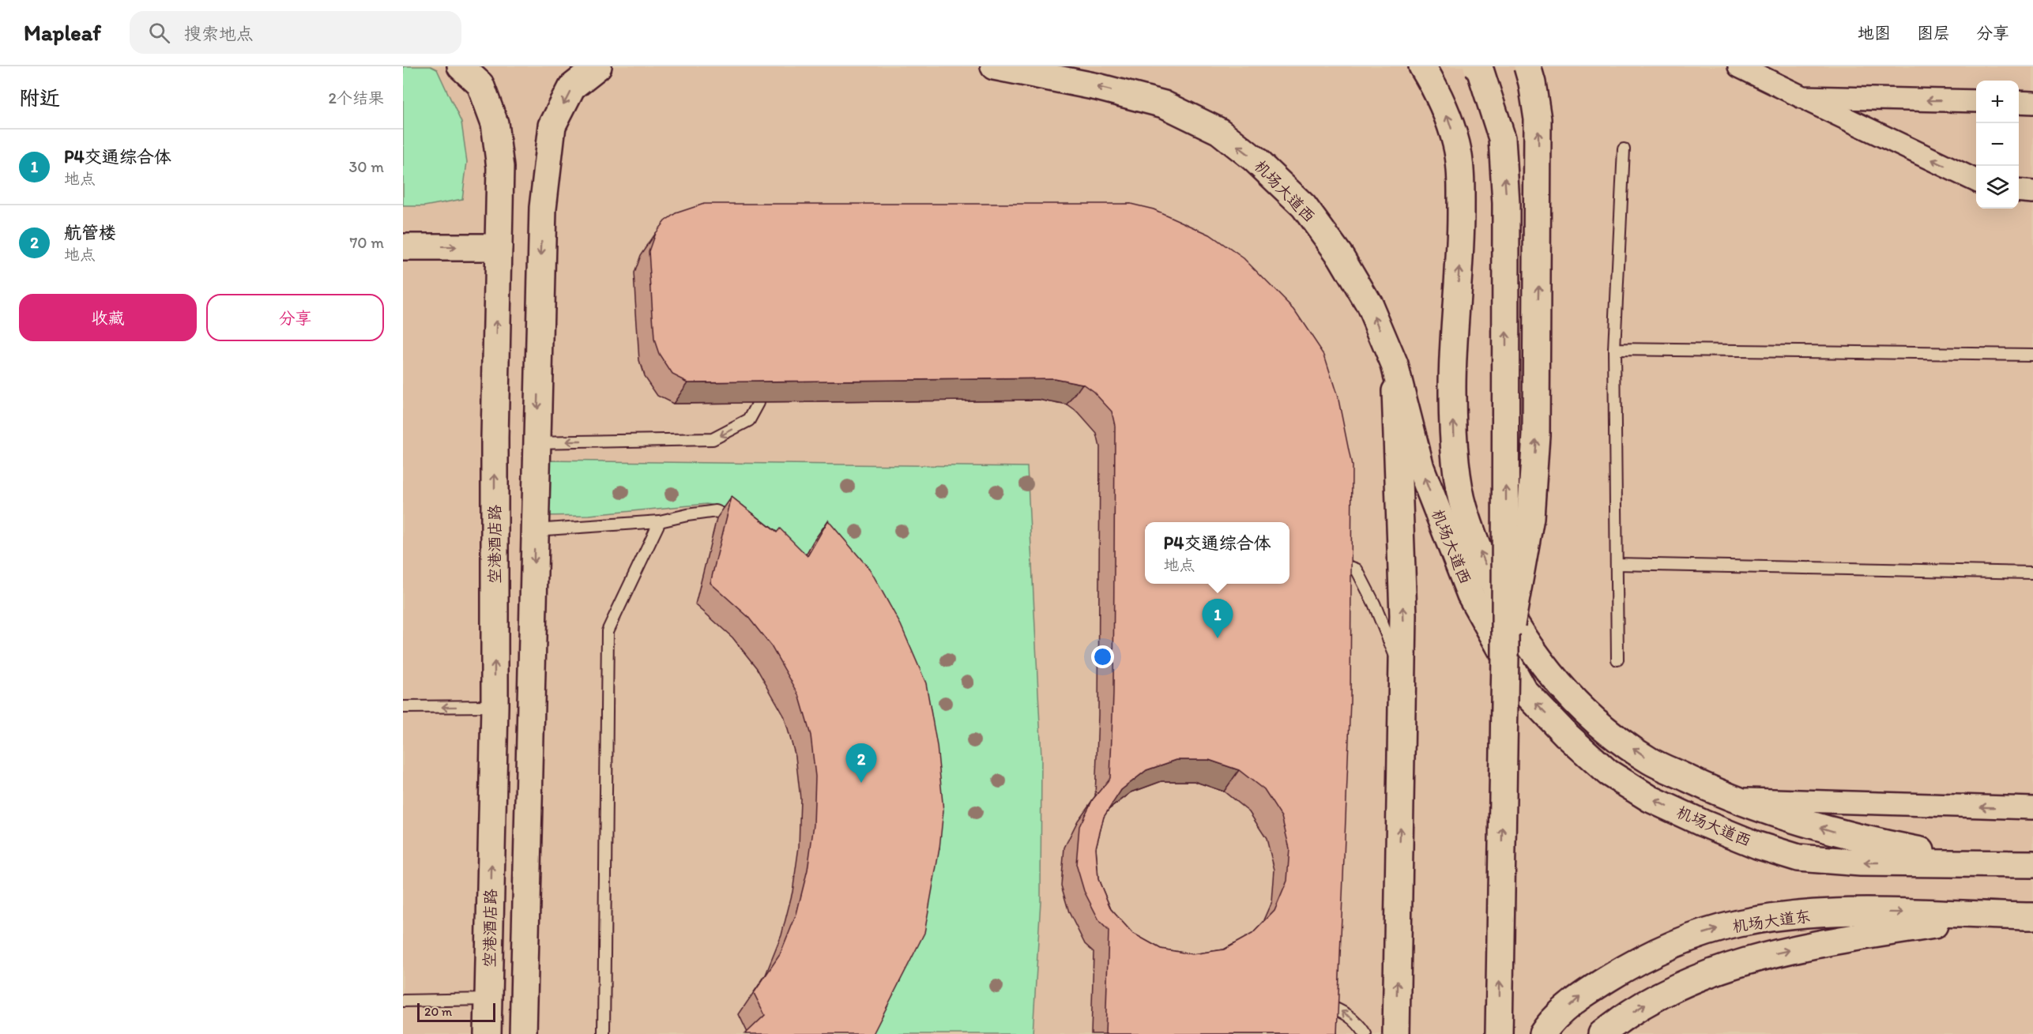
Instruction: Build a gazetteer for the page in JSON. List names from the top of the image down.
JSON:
{
  "streets": {
    "main road": ["机场大道西", "空港酒店路", "机场大道东"]
  },
  "one_way": ["机场大道西"],
  "scale_bar": "20 m",
  "page": {
    "header": "Mapleaf",
    "search": "搜索地点",
    "nav": ["地图", "图层", "分享"],
    "heading": ["附近", "2个结果"],
    "map_buttons": ["+", "−"],
    "list": [
      {
        "mark": "1",
        "name": "P4交通综合体",
        "note": "地点",
        "value": "30 m"
      },
      {
        "mark": "2",
        "name": "航管楼",
        "note": "地点",
        "value": "70 m"
      }
    ],
    "buttons": ["收藏", "分享"],
    "popup": ["P4交通综合体", "地点"],
    "pins": ["1", "2"],
    "scale": "20 m"
  }
}
